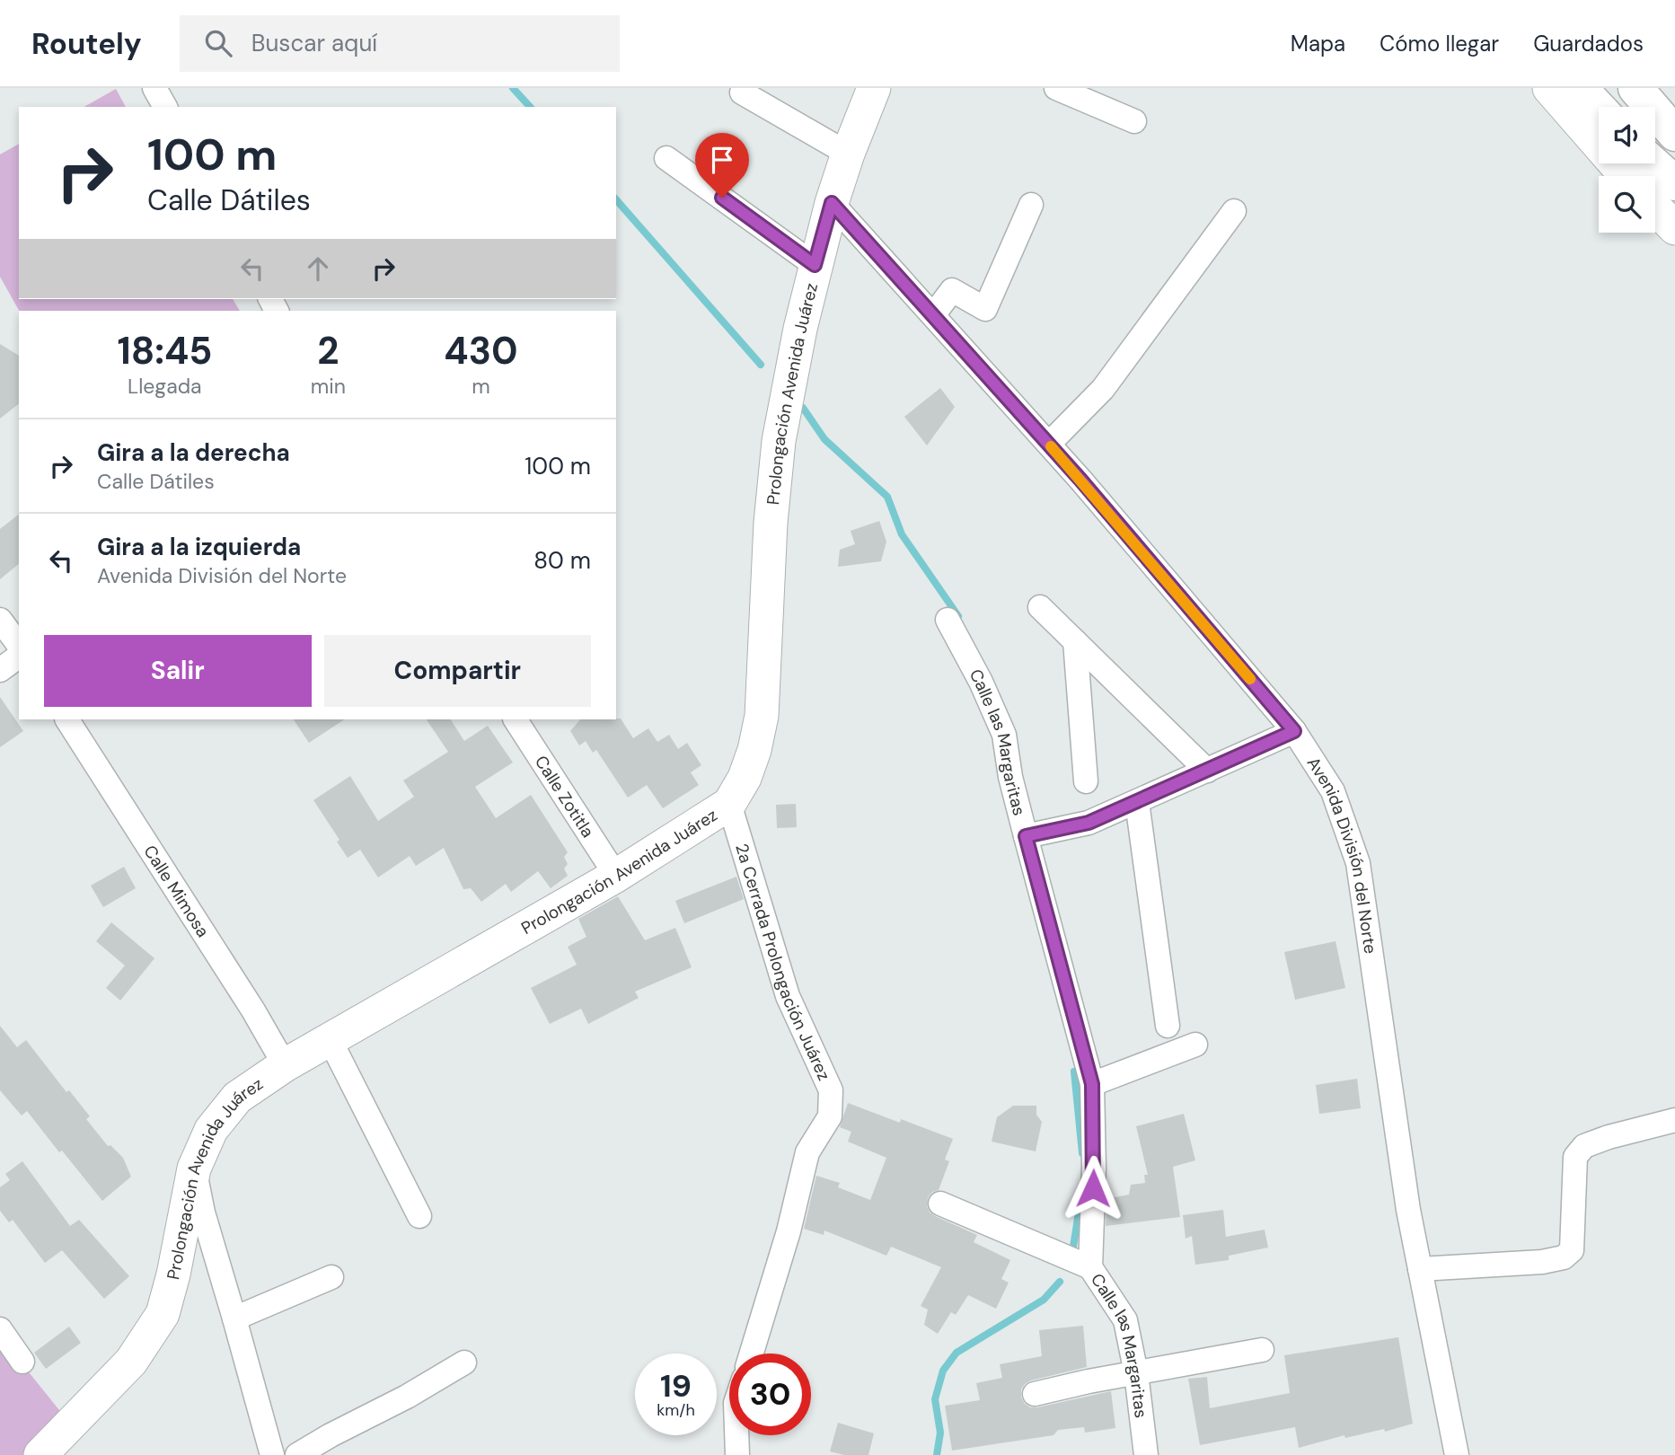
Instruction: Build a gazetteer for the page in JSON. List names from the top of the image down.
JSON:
{
  "streets": {
    "street": [
      "Prolongación Avenida Juárez",
      "Calle las Margaritas",
      "Calle Zotitla",
      "Avenida División del Norte",
      "Calle Mimosa",
      "2a Cerrada Prolongación Juárez"
    ]
  },
  "crossings": [
    ["Prolongación Avenida Juárez", "Calle Zotitla"],
    ["Prolongación Avenida Juárez", "Avenida División del Norte"],
    ["Prolongación Avenida Juárez", "Calle Mimosa"],
    ["Prolongación Avenida Juárez", "2a Cerrada Prolongación Juárez"]
  ],
  "page": {
    "header": "Routely",
    "search": "Buscar aquí",
    "nav": ["Mapa", "Cómo llegar", "Guardados"],
    "turn": ["100 m", "Calle Dátiles"],
    "eta": [
      "18:45",
      "Llegada",
      "2",
      "min",
      "430",
      "m"
    ],
    "list": [
      {
        "name": "Gira a la derecha",
        "note": "Calle Dátiles",
        "value": "100 m"
      },
      {
        "name": "Gira a la izquierda",
        "note": "Avenida División del Norte",
        "value": "80 m"
      }
    ],
    "buttons": ["Salir", "Compartir"],
    "speed": "19 km/h",
    "limit": "30"
  }
}
